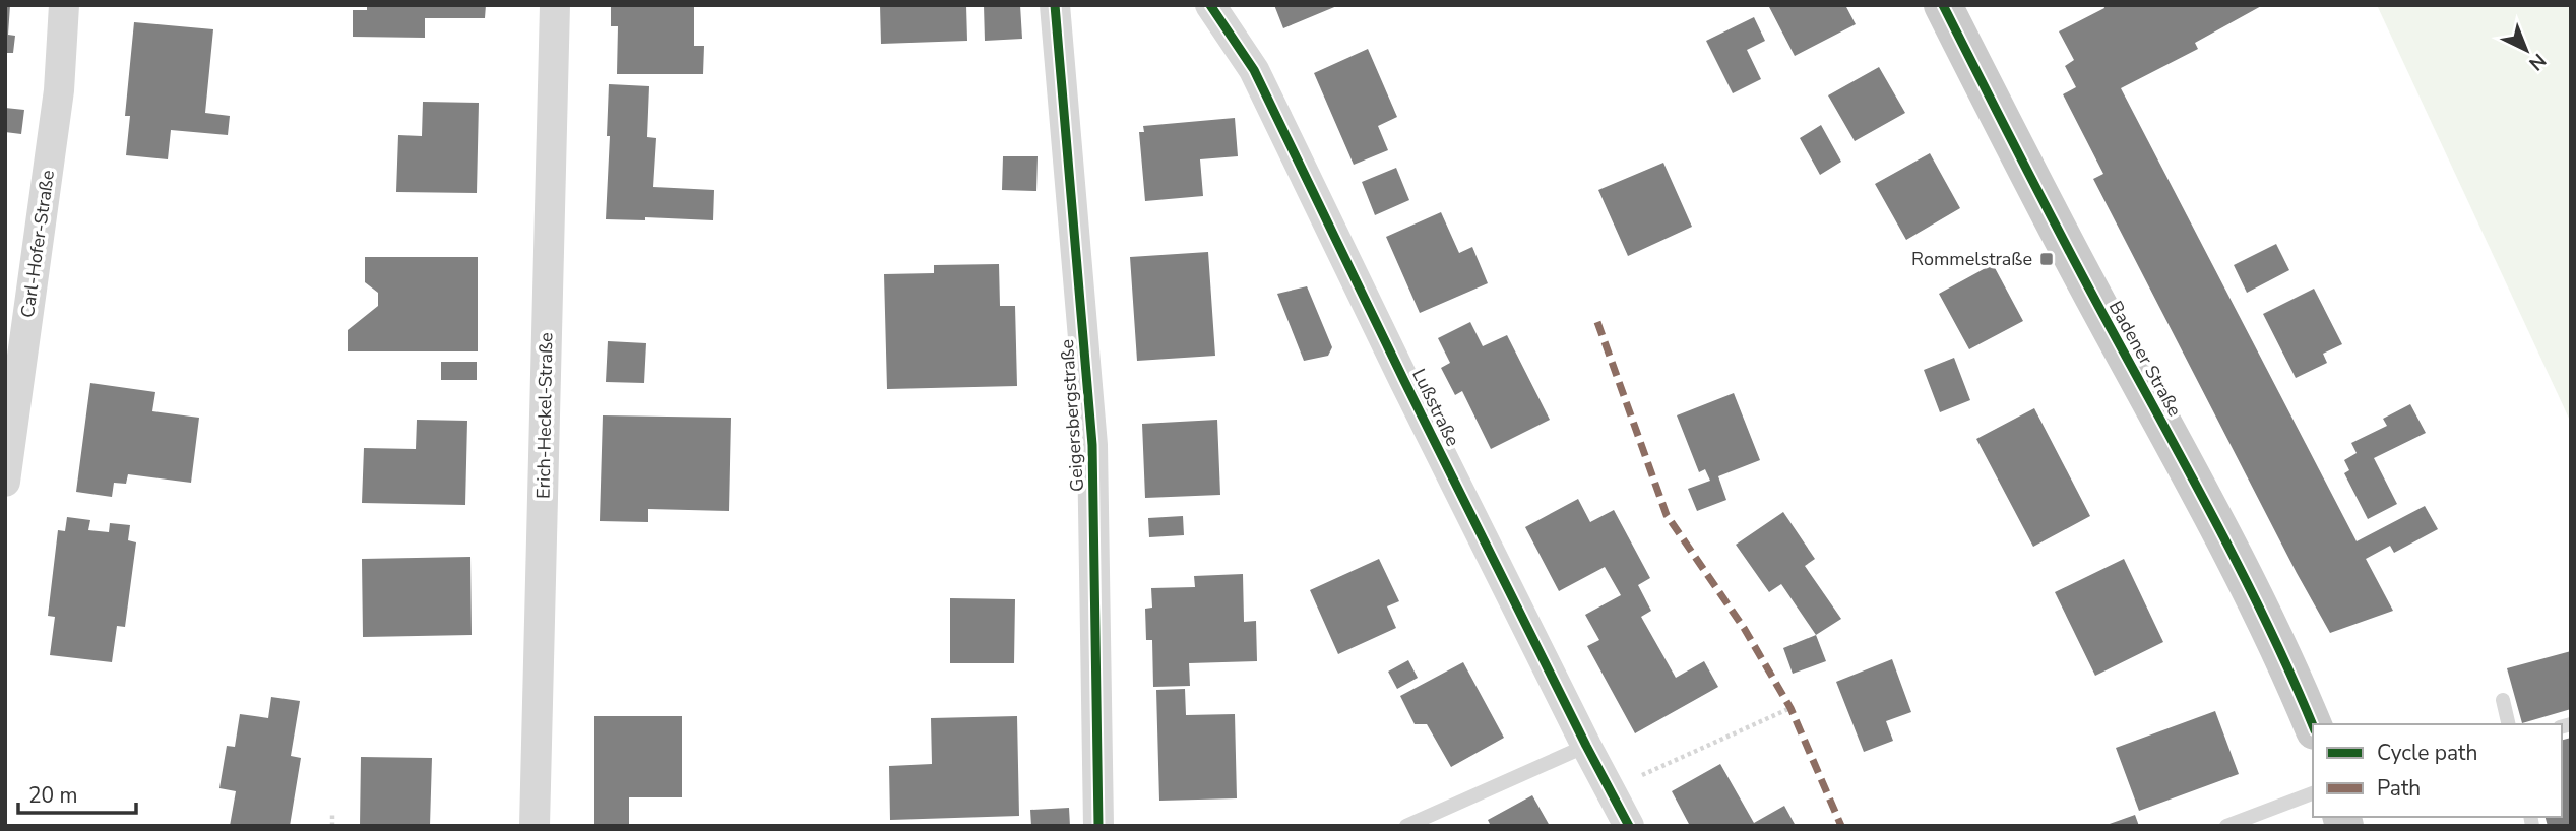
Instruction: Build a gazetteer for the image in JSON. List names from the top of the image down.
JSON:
{
  "streets": {
    "main road": ["Badener Straße"],
    "street": [
      "Carl-Hofer-Straße",
      "Lußstraße",
      "Erich-Heckel-Straße",
      "Geigersbergstraße"
    ]
  },
  "places": {
    "transit": ["Rommelstraße"]
  },
  "legend": ["Cycle path", "Path"],
  "scale_bar": "20 m",
  "north": "bottom right"
}
